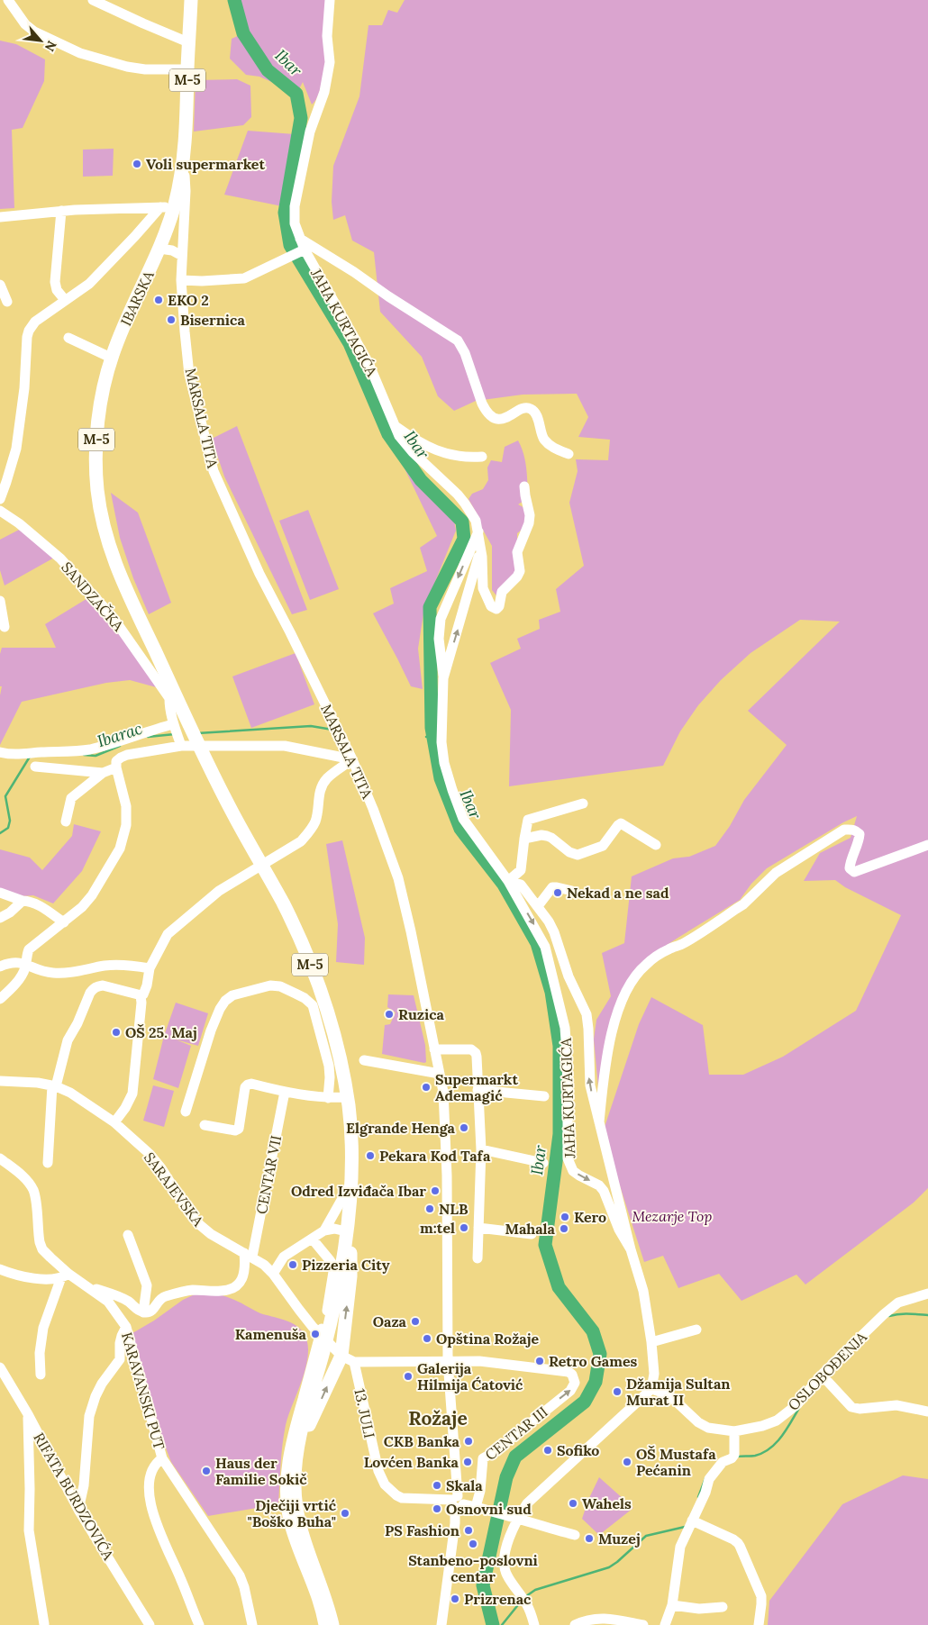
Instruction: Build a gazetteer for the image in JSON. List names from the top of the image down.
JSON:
{
  "streets": {
    "main road": ["M-5", "IBARSKA"],
    "street": [
      "JAHA KURTAGIĆA",
      "MARSALA TITA",
      "SANDZAČKA",
      "CENTAR VII",
      "SARAJEVSKA",
      "OSLOBOĐENJA",
      "KARAVANSKI PUT",
      "13. JULI",
      "CENTAR III",
      "RIFATA BURDZOVIĆA"
    ]
  },
  "crossings": [
    ["M-5", "IBARSKA"],
    ["M-5", "SANDZAČKA"],
    ["IBARSKA", "MARSALA TITA"],
    ["IBARSKA", "SANDZAČKA"],
    ["JAHA KURTAGIĆA", "OSLOBOĐENJA"],
    ["MARSALA TITA", "13. JULI"],
    ["MARSALA TITA", "CENTAR III"],
    ["CENTAR VII", "SARAJEVSKA"],
    ["13. JULI", "CENTAR III"]
  ],
  "districts": ["Rožaje"],
  "water": ["Ibar", "Ibarac"],
  "parks": ["Mezarje Top"],
  "places": [
    "Voli supermarket",
    "EKO 2",
    "Bisernica",
    "Nekad a ne sad",
    "Ruzica",
    "OŠ 25. Maj",
    "Supermarkt Ademagić",
    "Elgrande Henga",
    "Pekara Kod Tafa",
    "Odred Izviđača Ibar",
    "NLB",
    "Kero",
    "m:tel",
    "Mahala",
    "Pizzeria City",
    "Oaza",
    "Kamenuša",
    "Opština Rožaje",
    "Retro Games",
    "Galerija Hilmija Ćatović",
    "Džamija Sultan Murat II",
    "CKB Banka",
    "Sofiko",
    "Lovćen Banka",
    "OŠ Mustafa Pećanin",
    "Haus der Familie Sokič",
    "Skala",
    "Wahels",
    "Osnovni sud",
    "Dječiji vrtić \"Boško Buha\"",
    "PS Fashion",
    "Muzej",
    "Stanbeno-poslovni centar",
    "Prizrenac"
  ],
  "north": "bottom right"
}
